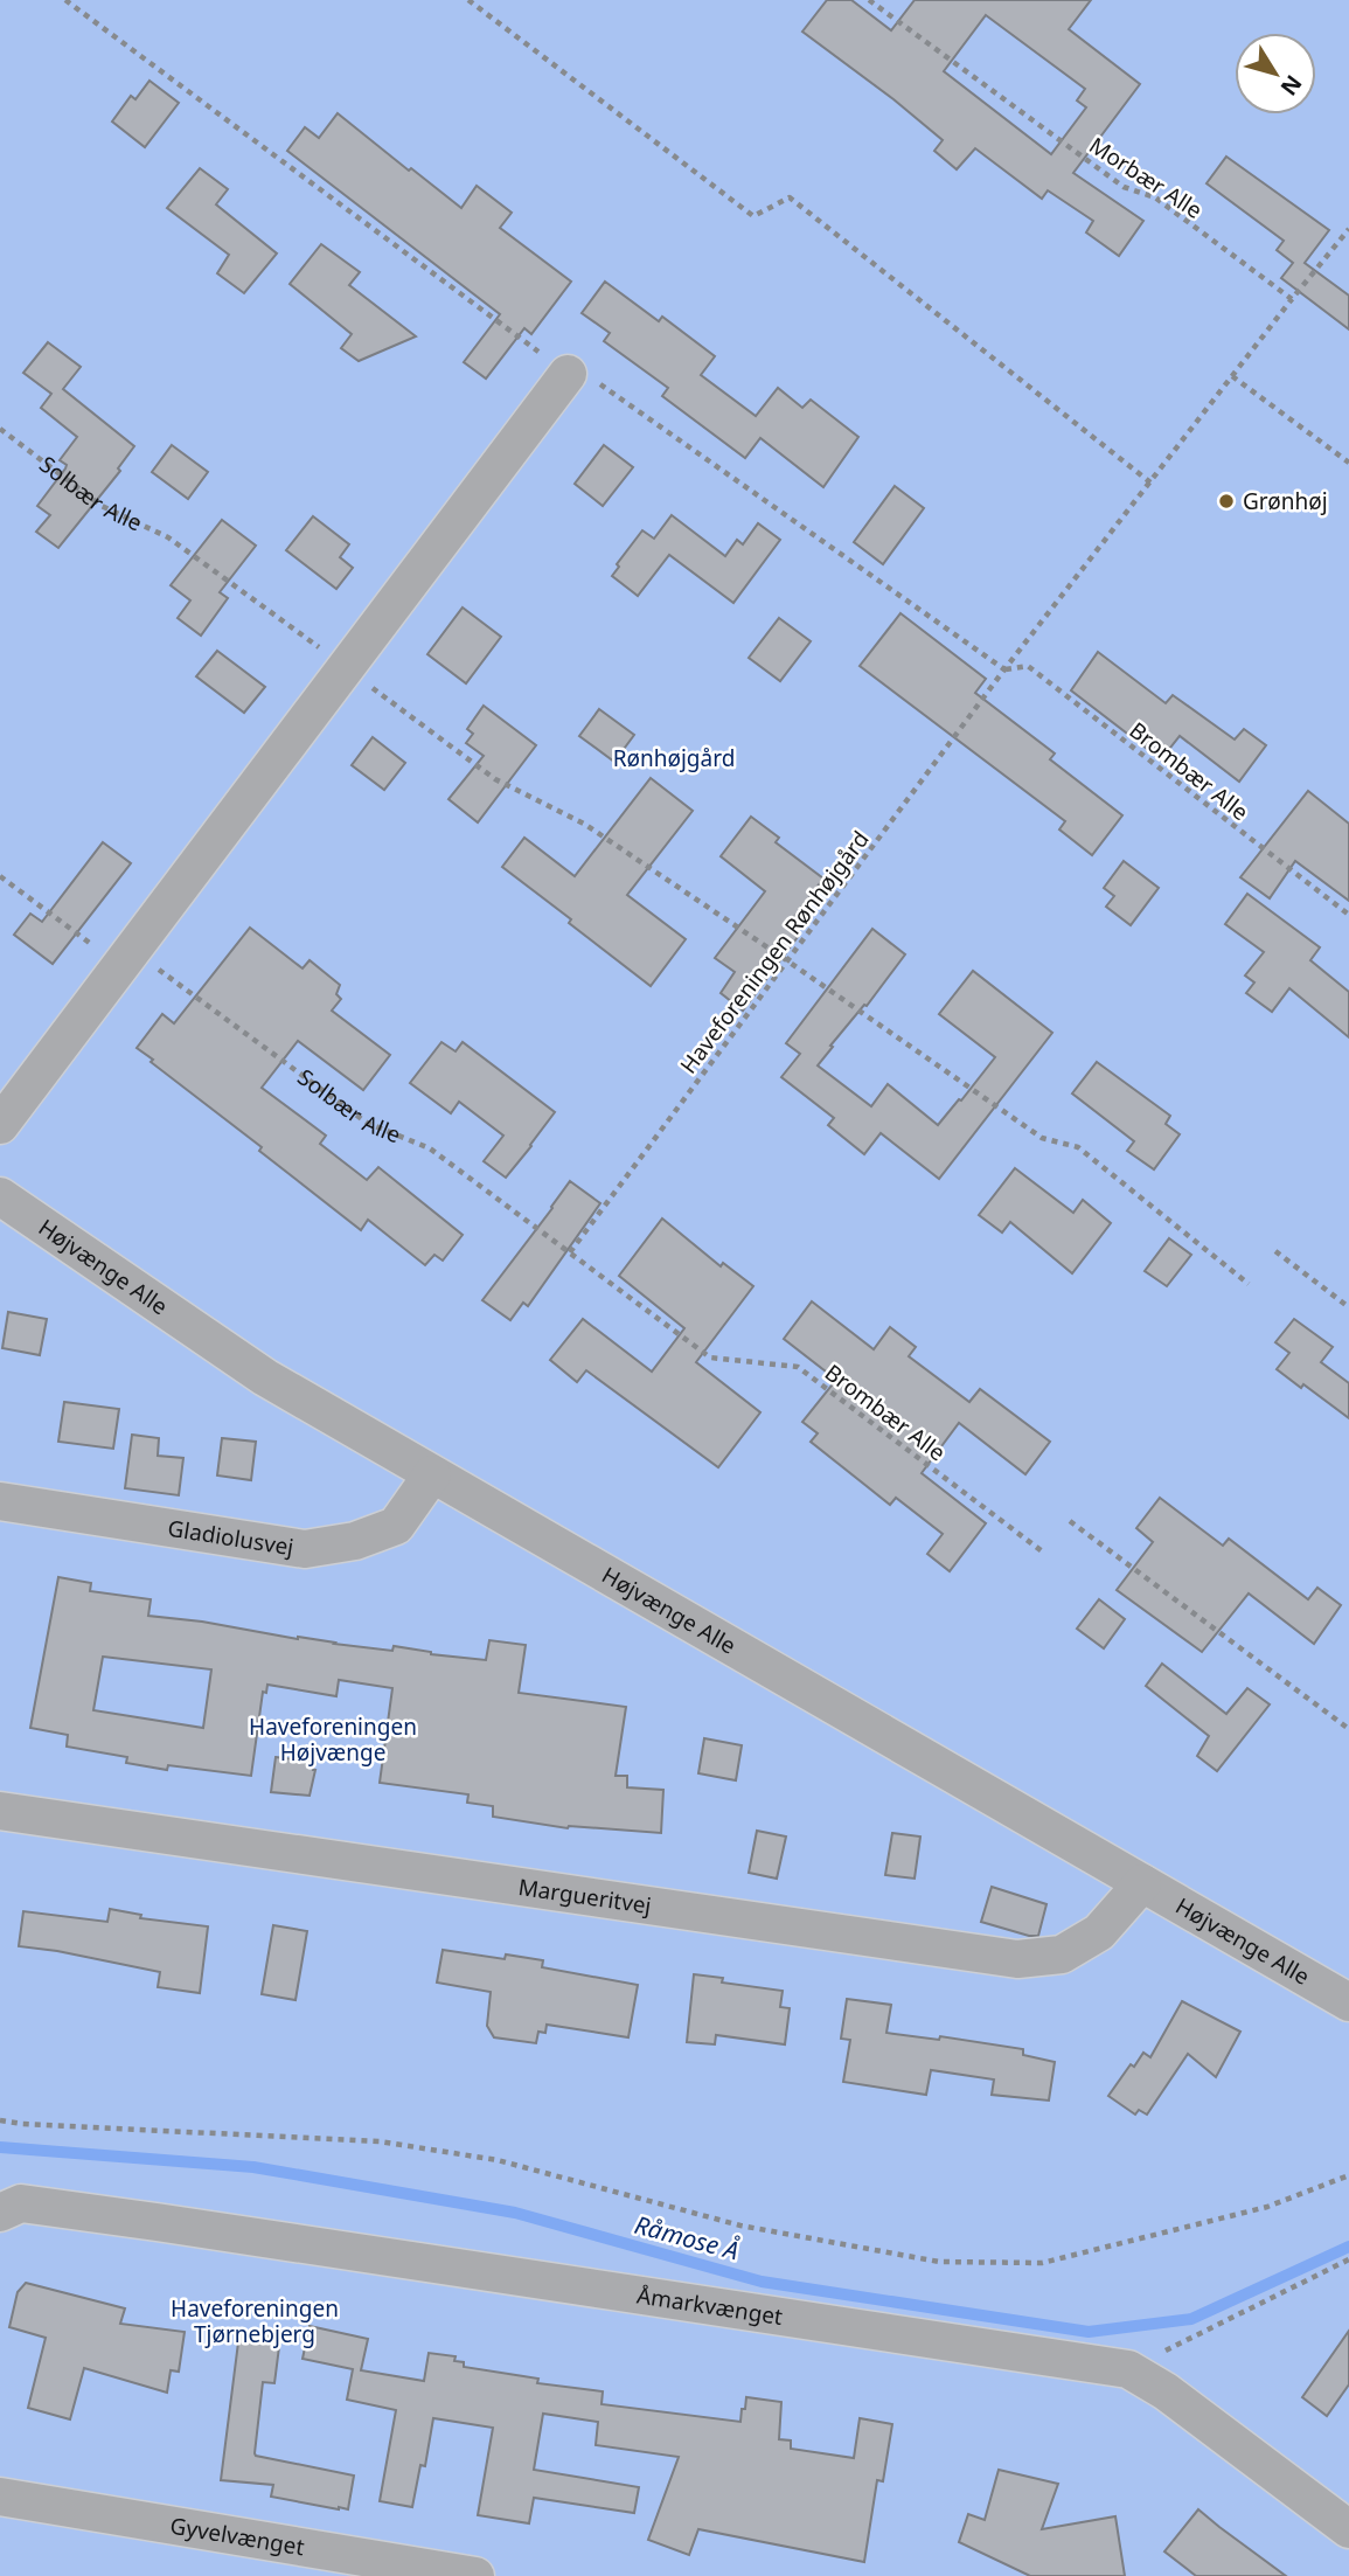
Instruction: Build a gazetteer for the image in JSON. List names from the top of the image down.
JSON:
{
  "streets": {
    "street": [
      "Højvænge Alle",
      "Gladiolusvej",
      "Margueritvej",
      "Åmarkvænget",
      "Gyvelvænget"
    ],
    "path": [
      "Morbær Alle",
      "Solbær Alle",
      "Brombær Alle",
      "Haveforeningen Rønhøjgård"
    ]
  },
  "crossings": [
    ["Morbær Alle", "Haveforeningen Rønhøjgård"],
    ["Solbær Alle", "Brombær Alle"],
    ["Solbær Alle", "Haveforeningen Rønhøjgård"],
    ["Brombær Alle", "Haveforeningen Rønhøjgård"],
    ["Højvænge Alle", "Gladiolusvej"],
    ["Højvænge Alle", "Margueritvej"]
  ],
  "water": ["Råmose Å"],
  "parks": ["Rønhøjgård", "Haveforeningen Højvænge", "Haveforeningen Tjørnebjerg"],
  "places": ["Grønhøj"],
  "north": "bottom right"
}
